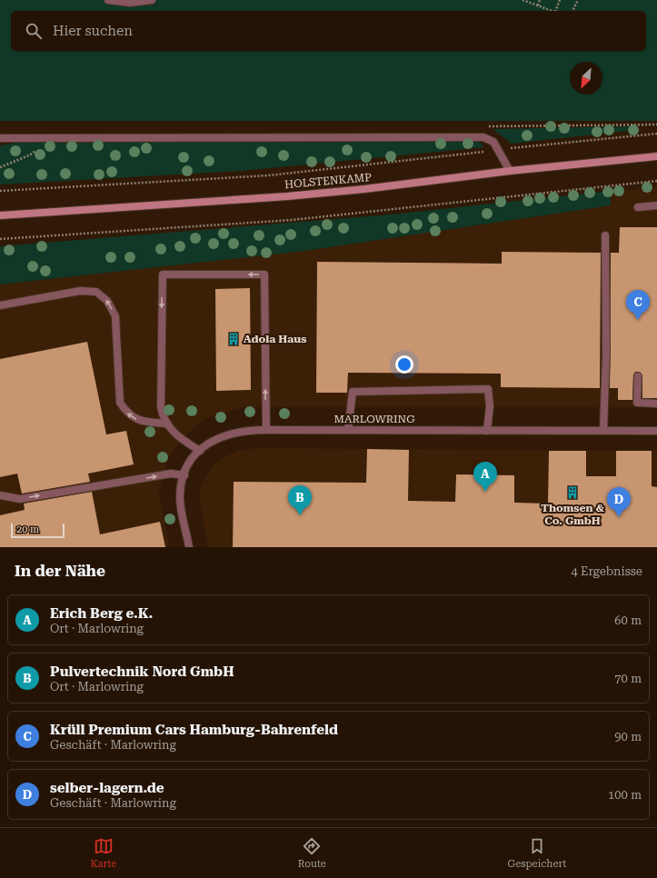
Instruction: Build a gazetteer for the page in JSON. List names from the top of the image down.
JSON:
{
  "streets": {
    "main road": ["HOLSTENKAMP"],
    "street": ["MARLOWRING"]
  },
  "places": {
    "building": ["Adola Haus", "Thomsen & Co. GmbH"]
  },
  "scale_bar": "20 m",
  "north": "bottom left",
  "page": {
    "search": "Hier suchen",
    "pins": [
      "C",
      "A",
      "B",
      "D"
    ],
    "scale": "20 m",
    "heading": ["In der Nähe", "4 Ergebnisse"],
    "list": [
      {
        "mark": "A",
        "name": "Erich Berg e.K.",
        "note": "Ort · Marlowring",
        "value": "60 m"
      },
      {
        "mark": "B",
        "name": "Pulvertechnik Nord GmbH",
        "note": "Ort · Marlowring",
        "value": "70 m"
      },
      {
        "mark": "C",
        "name": "Krüll Premium Cars Hamburg-Bahrenfeld",
        "note": "Geschäft · Marlowring",
        "value": "90 m"
      },
      {
        "mark": "D",
        "name": "selber-lagern.de",
        "note": "Geschäft · Marlowring",
        "value": "100 m"
      }
    ],
    "nav": ["Karte", "Route", "Gespeichert"]
  }
}
